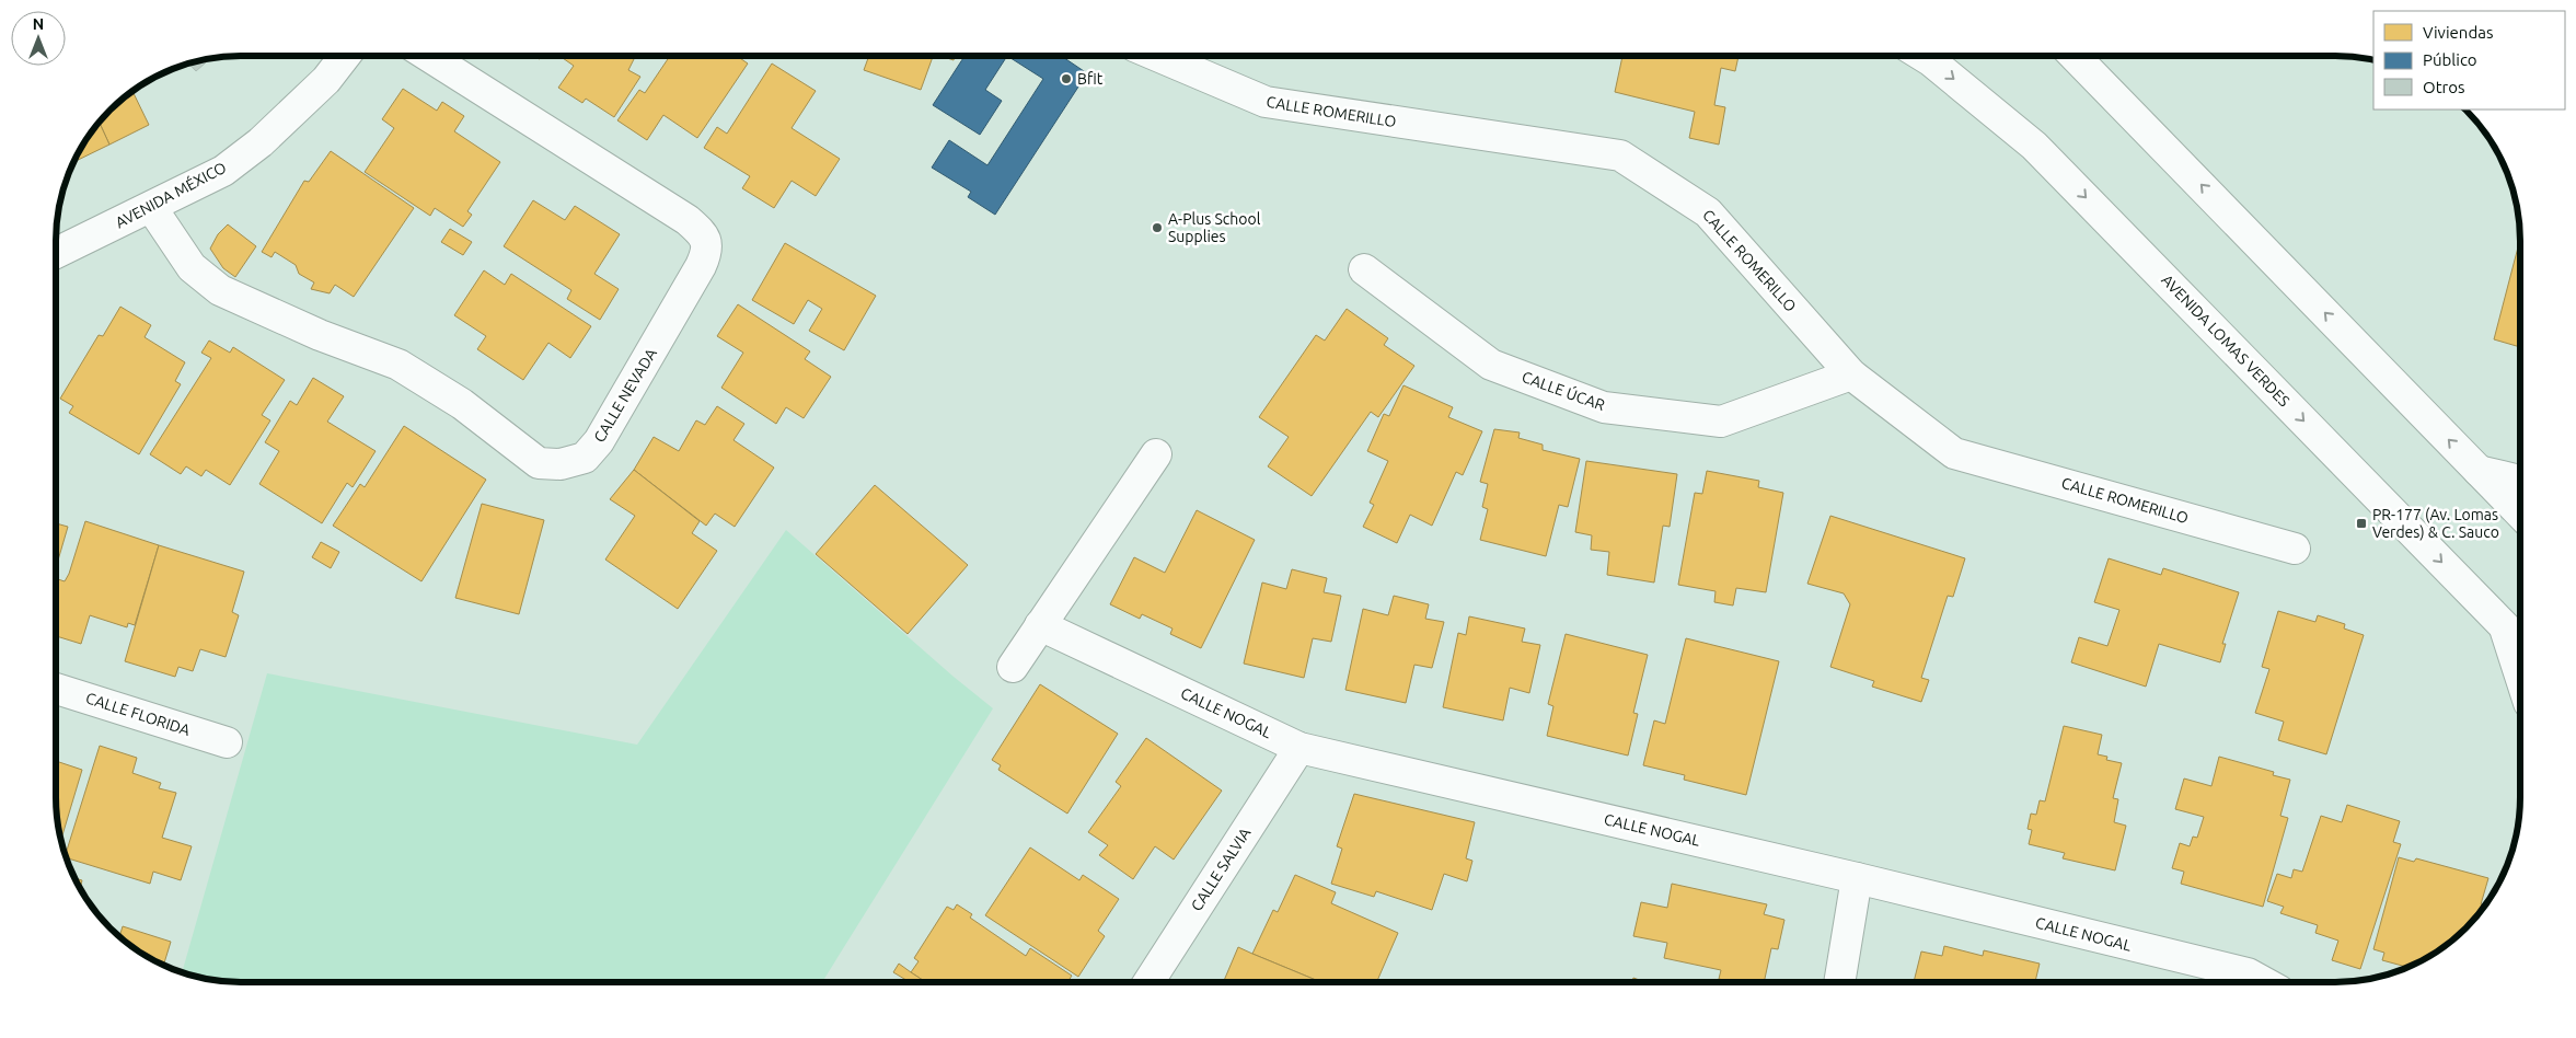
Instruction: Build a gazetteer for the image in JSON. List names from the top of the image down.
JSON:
{
  "streets": {
    "street": [
      "CALLE ROMERILLO",
      "AVENIDA MÉXICO",
      "AVENIDA LOMAS VERDES",
      "CALLE ÚCAR",
      "CALLE NEVADA",
      "CALLE NOGAL",
      "CALLE FLORIDA",
      "CALLE SALVIA"
    ]
  },
  "crossings": [
    ["CALLE ROMERILLO", "CALLE ÚCAR"],
    ["AVENIDA MÉXICO", "CALLE NEVADA"],
    ["CALLE NOGAL", "CALLE SALVIA"]
  ],
  "places": {
    "other": ["Bfit", "A-Plus School Supplies"],
    "transit": ["PR-177 (Av. Lomas Verdes) & C. Sauco"]
  },
  "legend": ["Viviendas", "Público", "Otros"],
  "north": "top"
}
